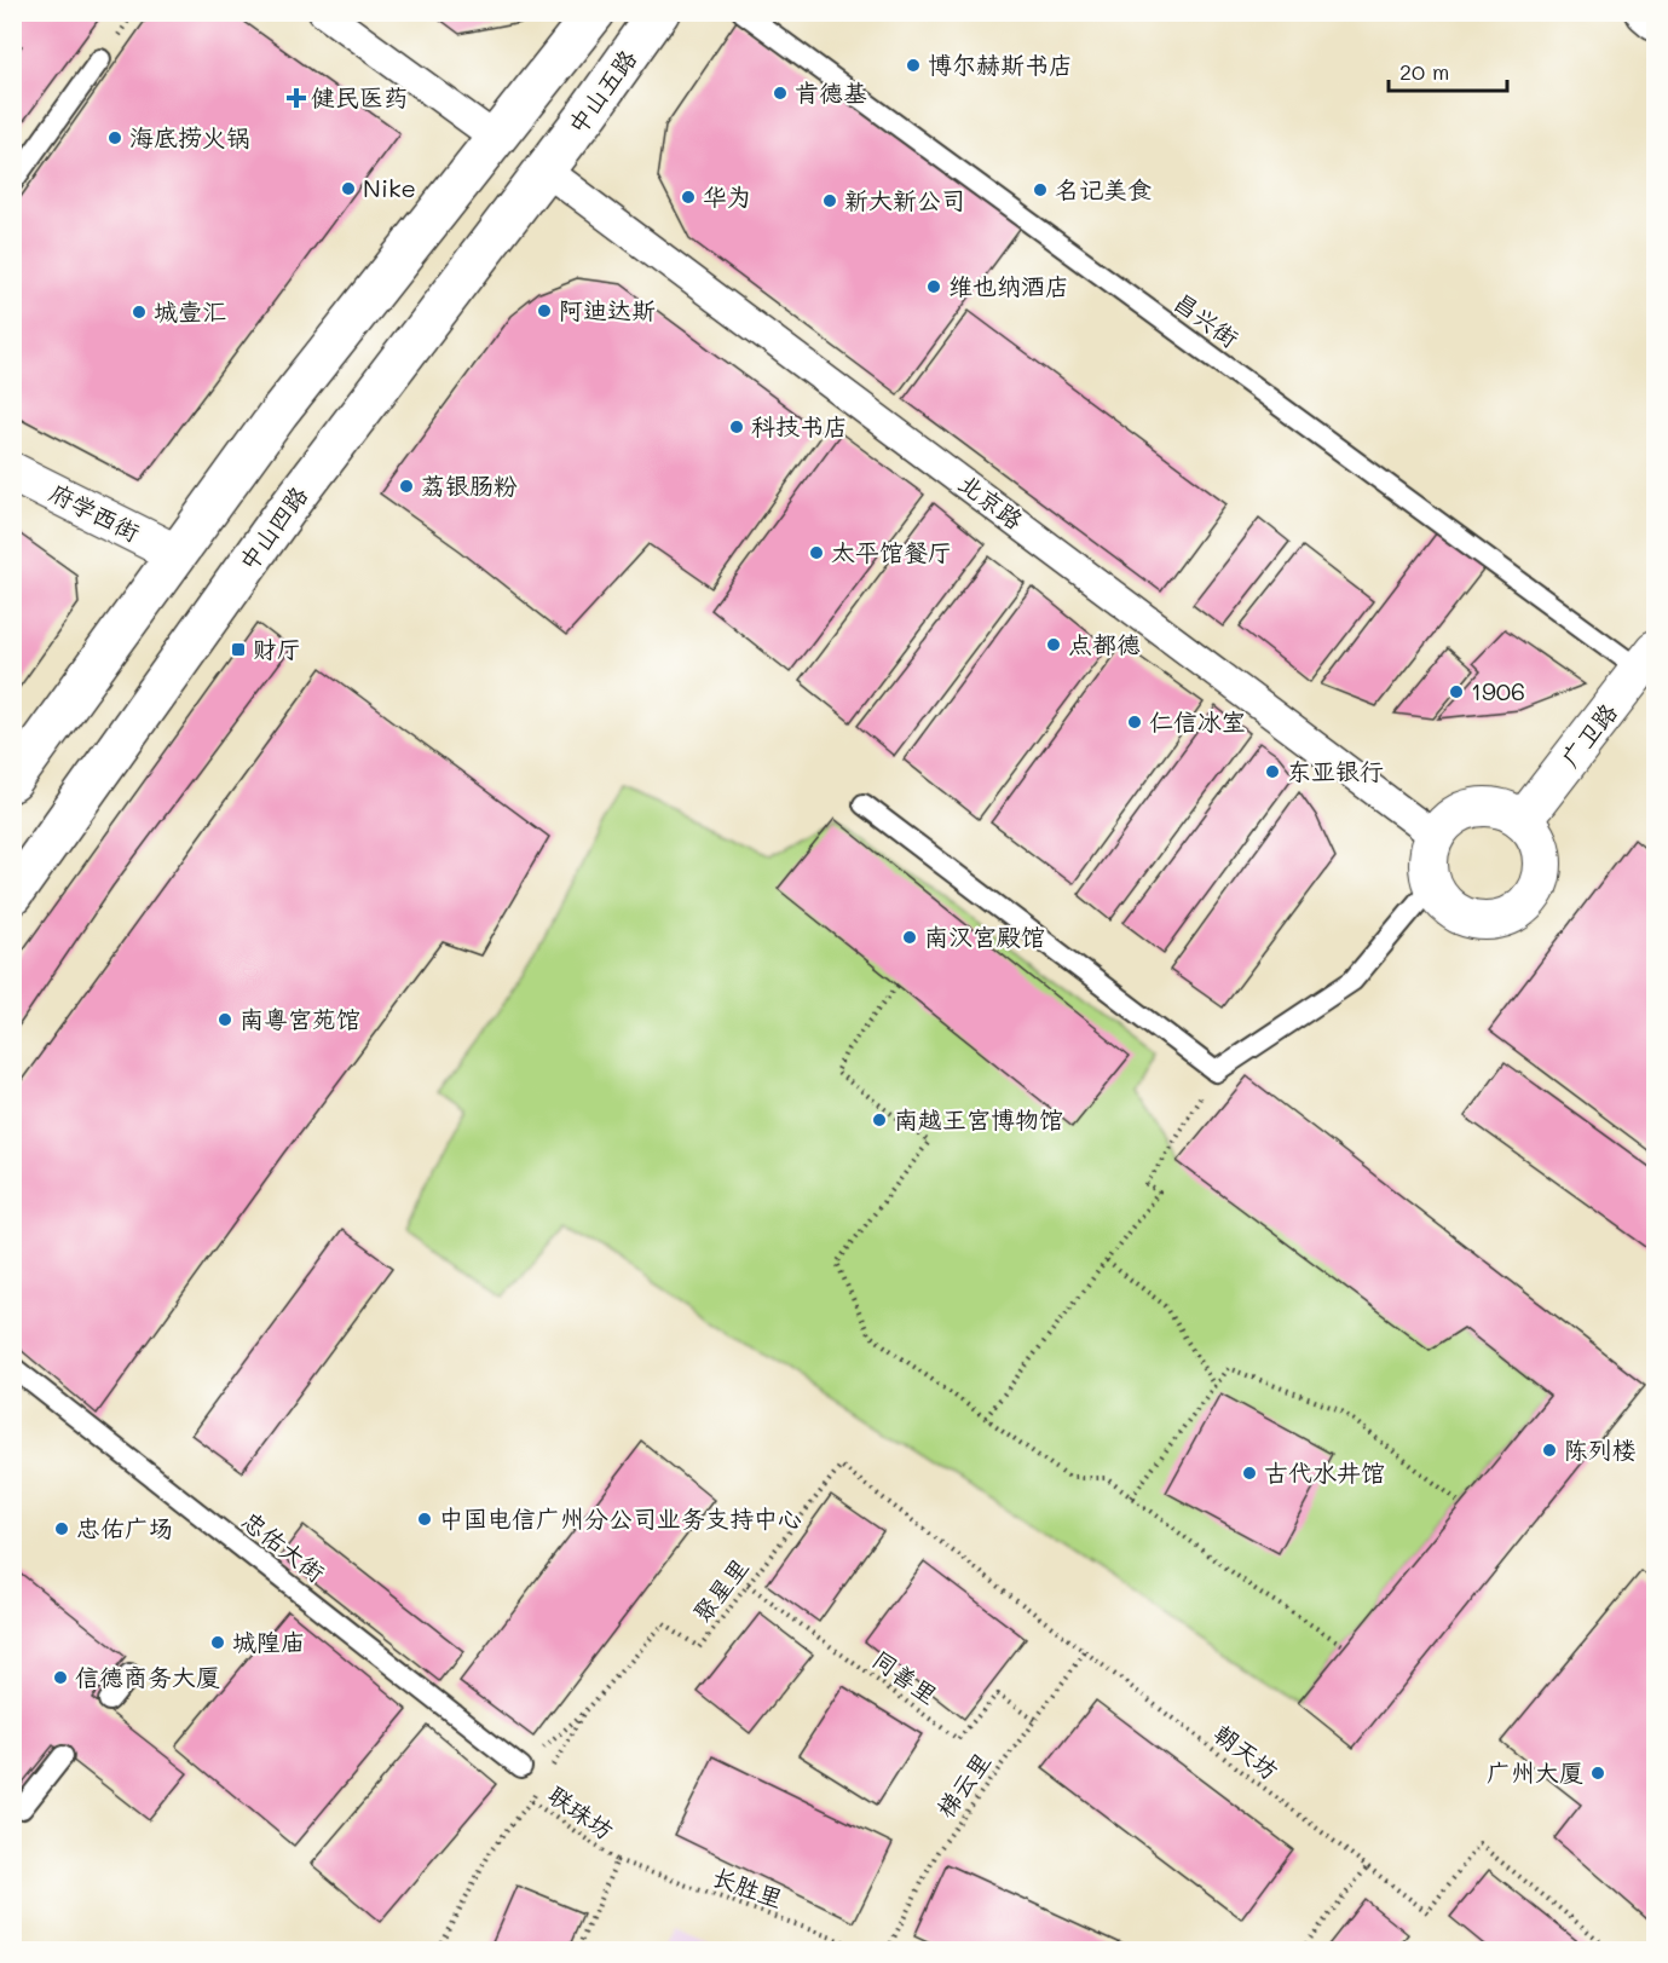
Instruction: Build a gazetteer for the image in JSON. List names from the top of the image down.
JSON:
{
  "streets": {
    "main road": ["中山五路", "中山四路"],
    "street": ["北京路", "府学西街", "广卫路"],
    "lane": ["昌兴街", "忠佑大街"],
    "path": [
      "聚星里",
      "同善里",
      "朝天坊",
      "梯云里",
      "联珠坊",
      "长胜里"
    ]
  },
  "crossings": [
    ["中山五路", "北京路"],
    ["中山五路", "中山四路"],
    ["昌兴街", "广卫路"],
    ["北京路", "中山四路"],
    ["北京路", "广卫路"],
    ["聚星里", "同善里"],
    ["聚星里", "朝天坊"],
    ["聚星里", "联珠坊"],
    ["同善里", "梯云里"],
    ["朝天坊", "梯云里"],
    ["联珠坊", "长胜里"]
  ],
  "places": {
    "other": [
      "博尔赫斯书店",
      "肯德基",
      "海底捞火锅",
      "Nike",
      "名记美食",
      "华为",
      "新大新公司",
      "维也纳酒店",
      "阿迪达斯",
      "城壹汇",
      "科技书店",
      "荔银肠粉",
      "太平馆餐厅",
      "点都德",
      "1906",
      "仁信冰室",
      "东亚银行",
      "南汉宫殿馆",
      "南粤宫苑馆",
      "南越王宫博物馆",
      "陈列楼",
      "古代水井馆",
      "中国电信广州分公司业务支持中心",
      "忠佑广场",
      "城隍庙",
      "信德商务大厦",
      "广州大厦"
    ],
    "health": ["健民医药"],
    "transit": ["财厅"]
  },
  "scale_bar": "20 m"
}
